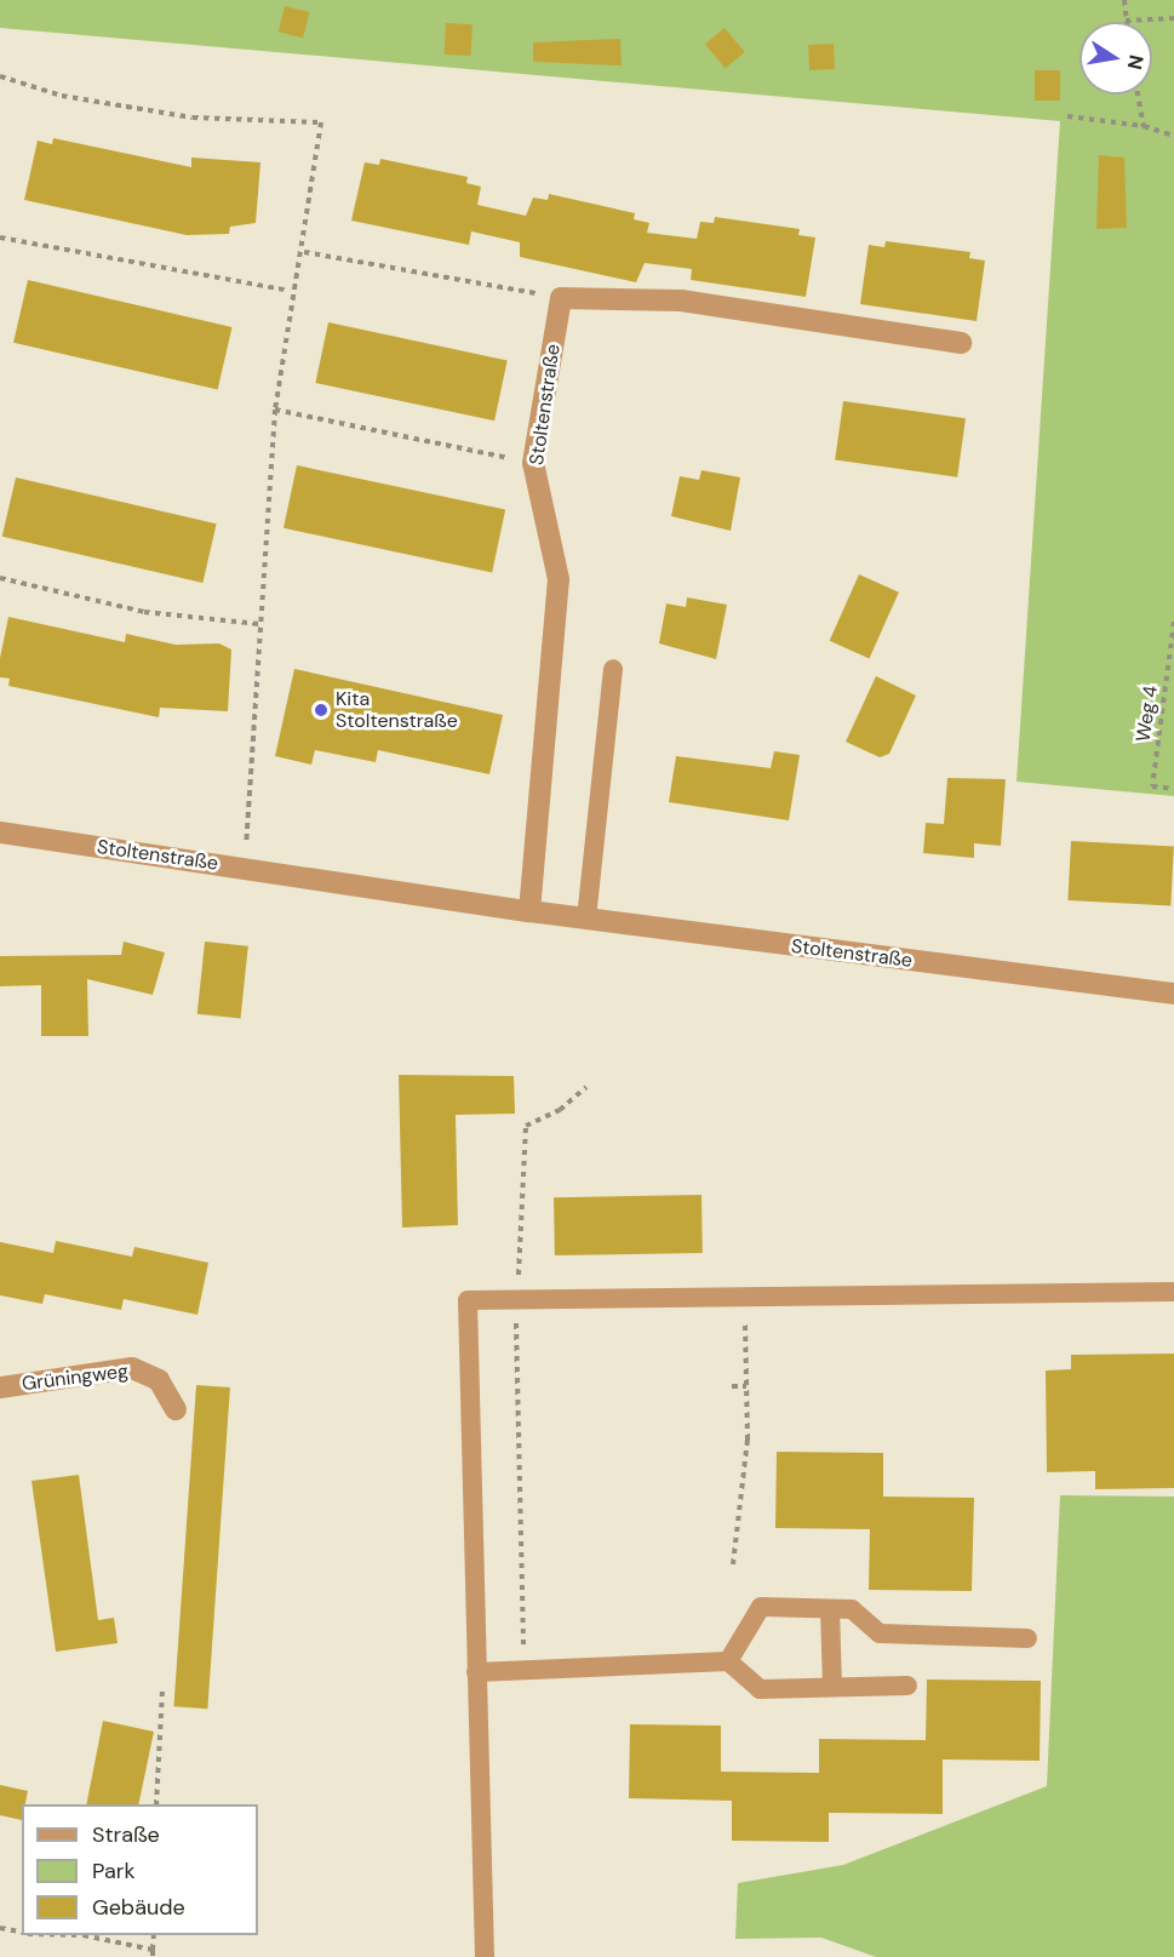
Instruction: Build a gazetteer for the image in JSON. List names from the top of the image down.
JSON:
{
  "streets": {
    "street": ["Stoltenstraße", "Grüningweg"],
    "path": ["Weg 4"]
  },
  "places": ["Kita Stoltenstraße"],
  "legend": ["Straße", "Park", "Gebäude"],
  "north": "right"
}
